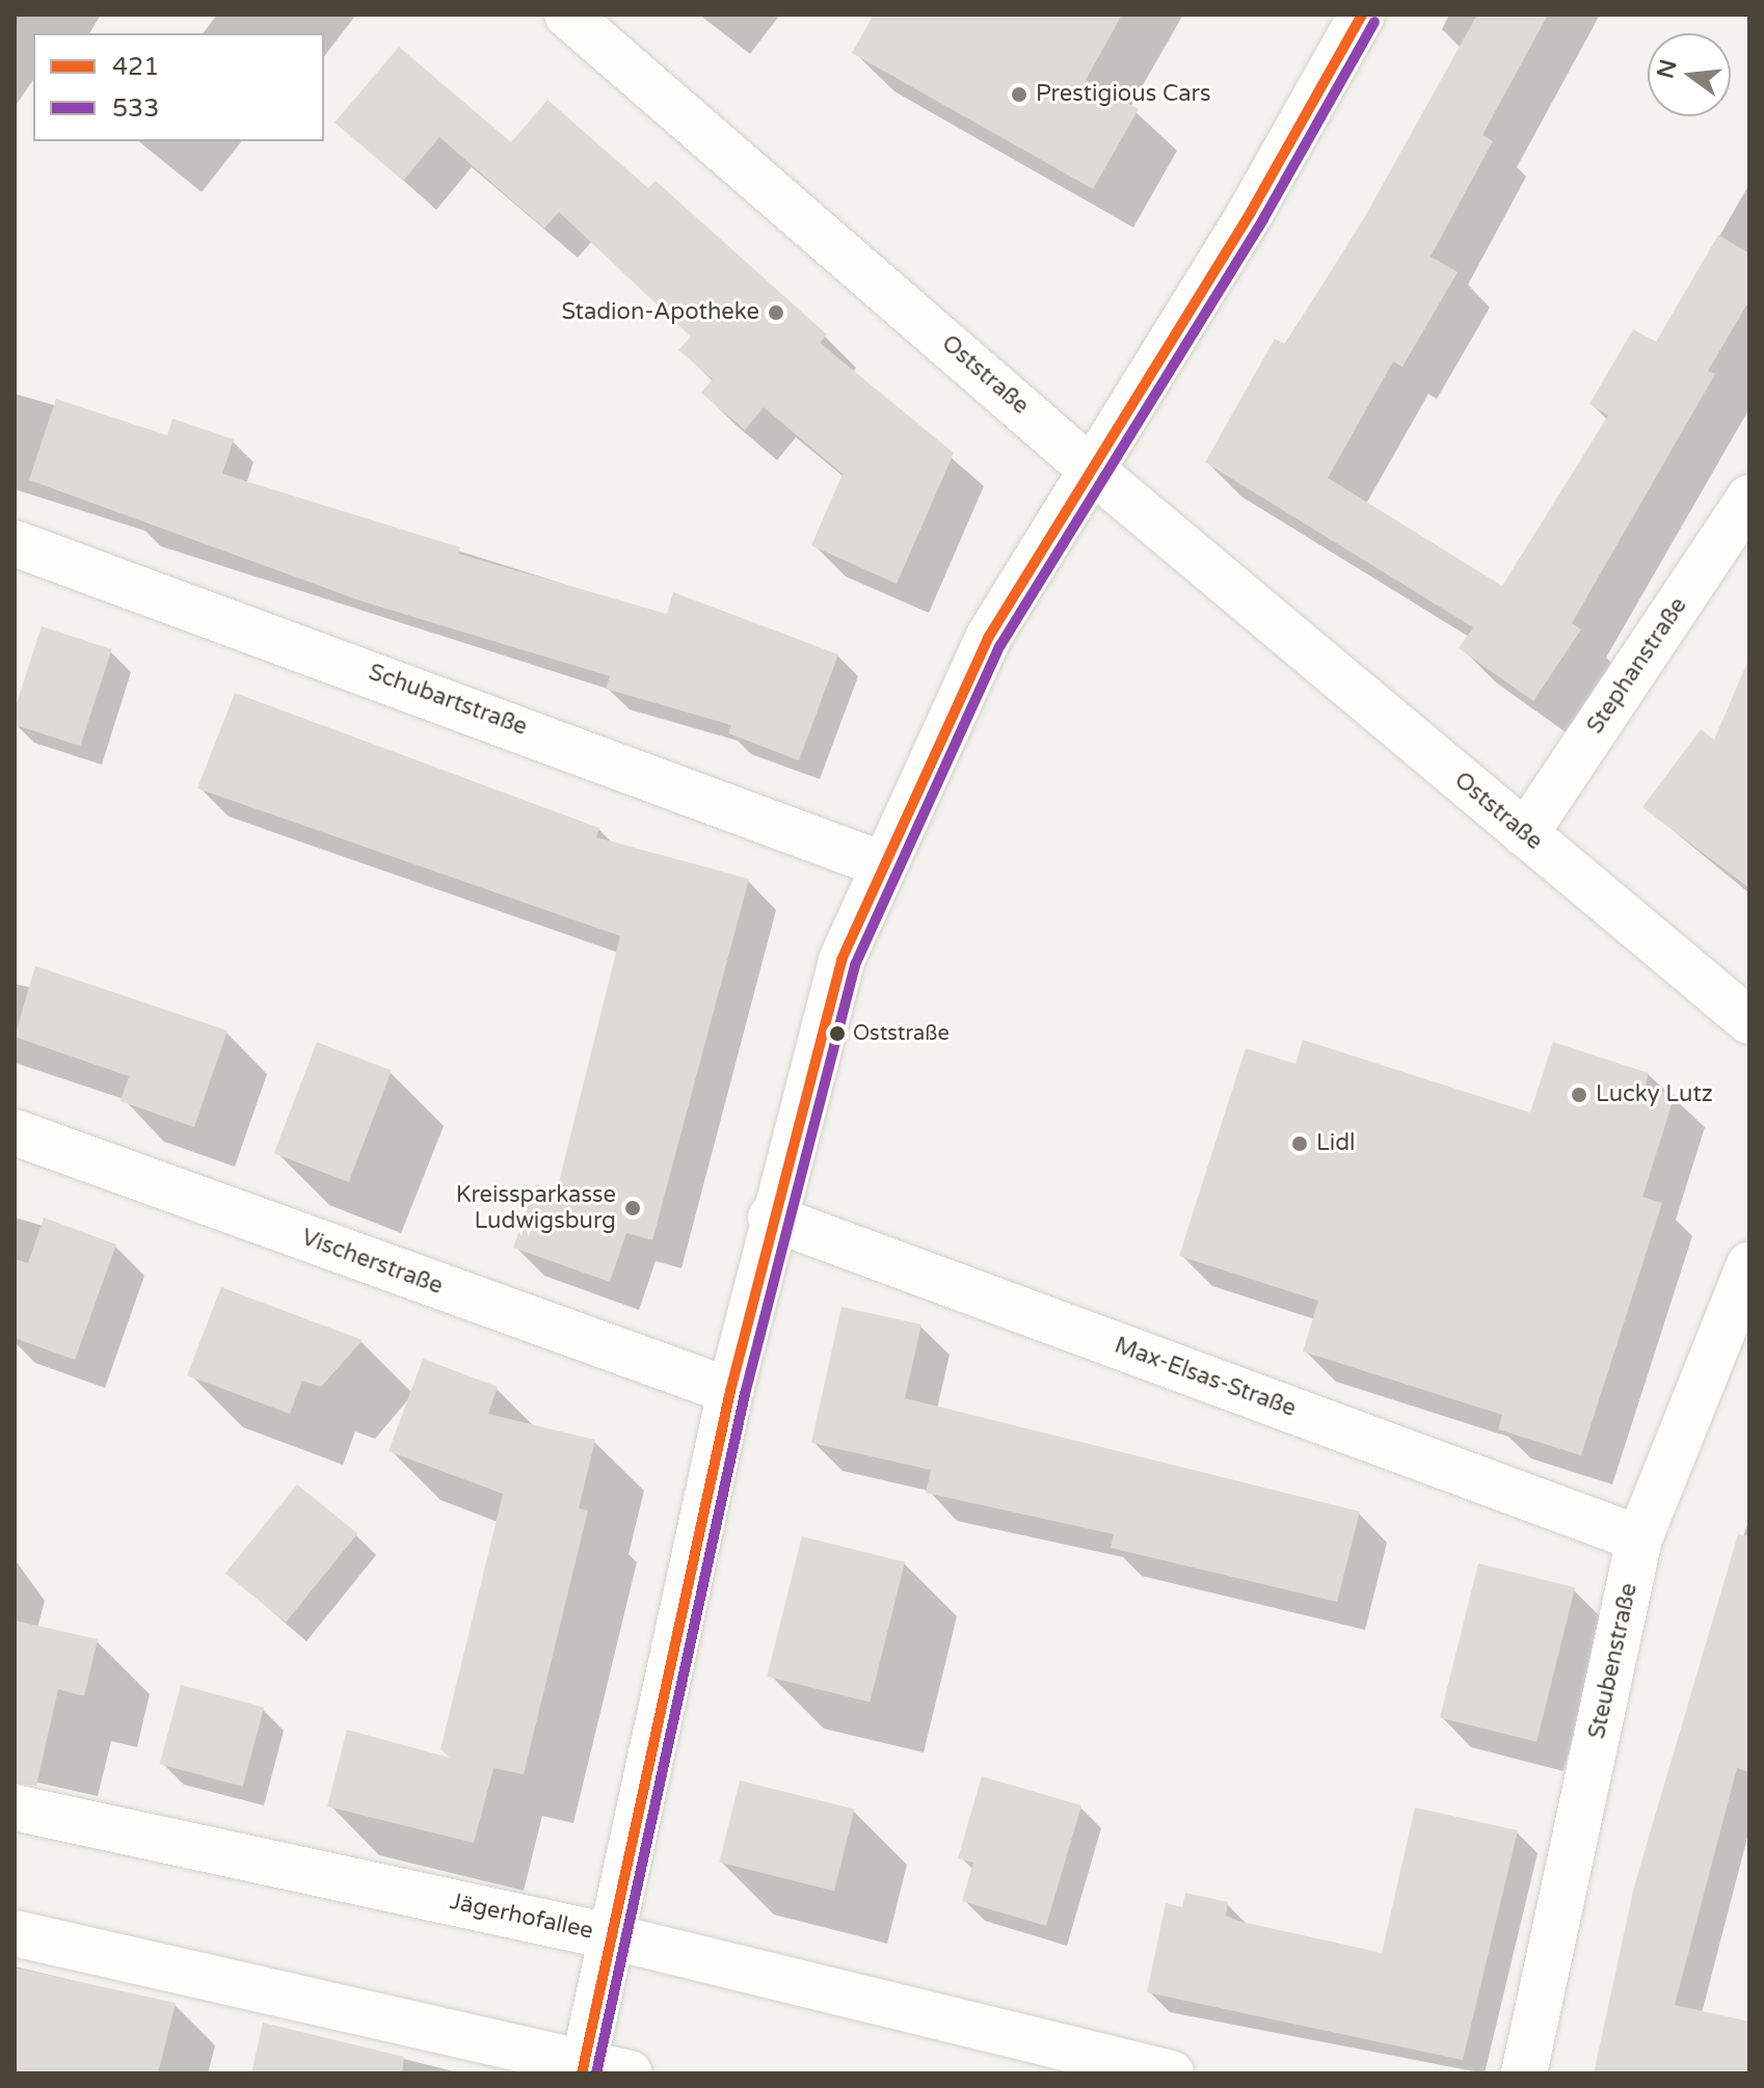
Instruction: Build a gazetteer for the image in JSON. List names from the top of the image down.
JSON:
{
  "streets": {
    "street": [
      "Oststraße",
      "Stephanstraße",
      "Schubartstraße",
      "Vischerstraße",
      "Max-Elsas-Straße",
      "Steubenstraße",
      "Jägerhofallee"
    ]
  },
  "crossings": [
    ["Oststraße", "Stephanstraße"],
    ["Max-Elsas-Straße", "Steubenstraße"]
  ],
  "places": [
    "Prestigious Cars",
    "Stadion-Apotheke",
    "Oststraße",
    "Lucky Lutz",
    "Lidl",
    "Kreissparkasse Ludwigsburg"
  ],
  "lines": ["transit line 421", "transit line 533"],
  "legend": ["421", "533"],
  "north": "left"
}
